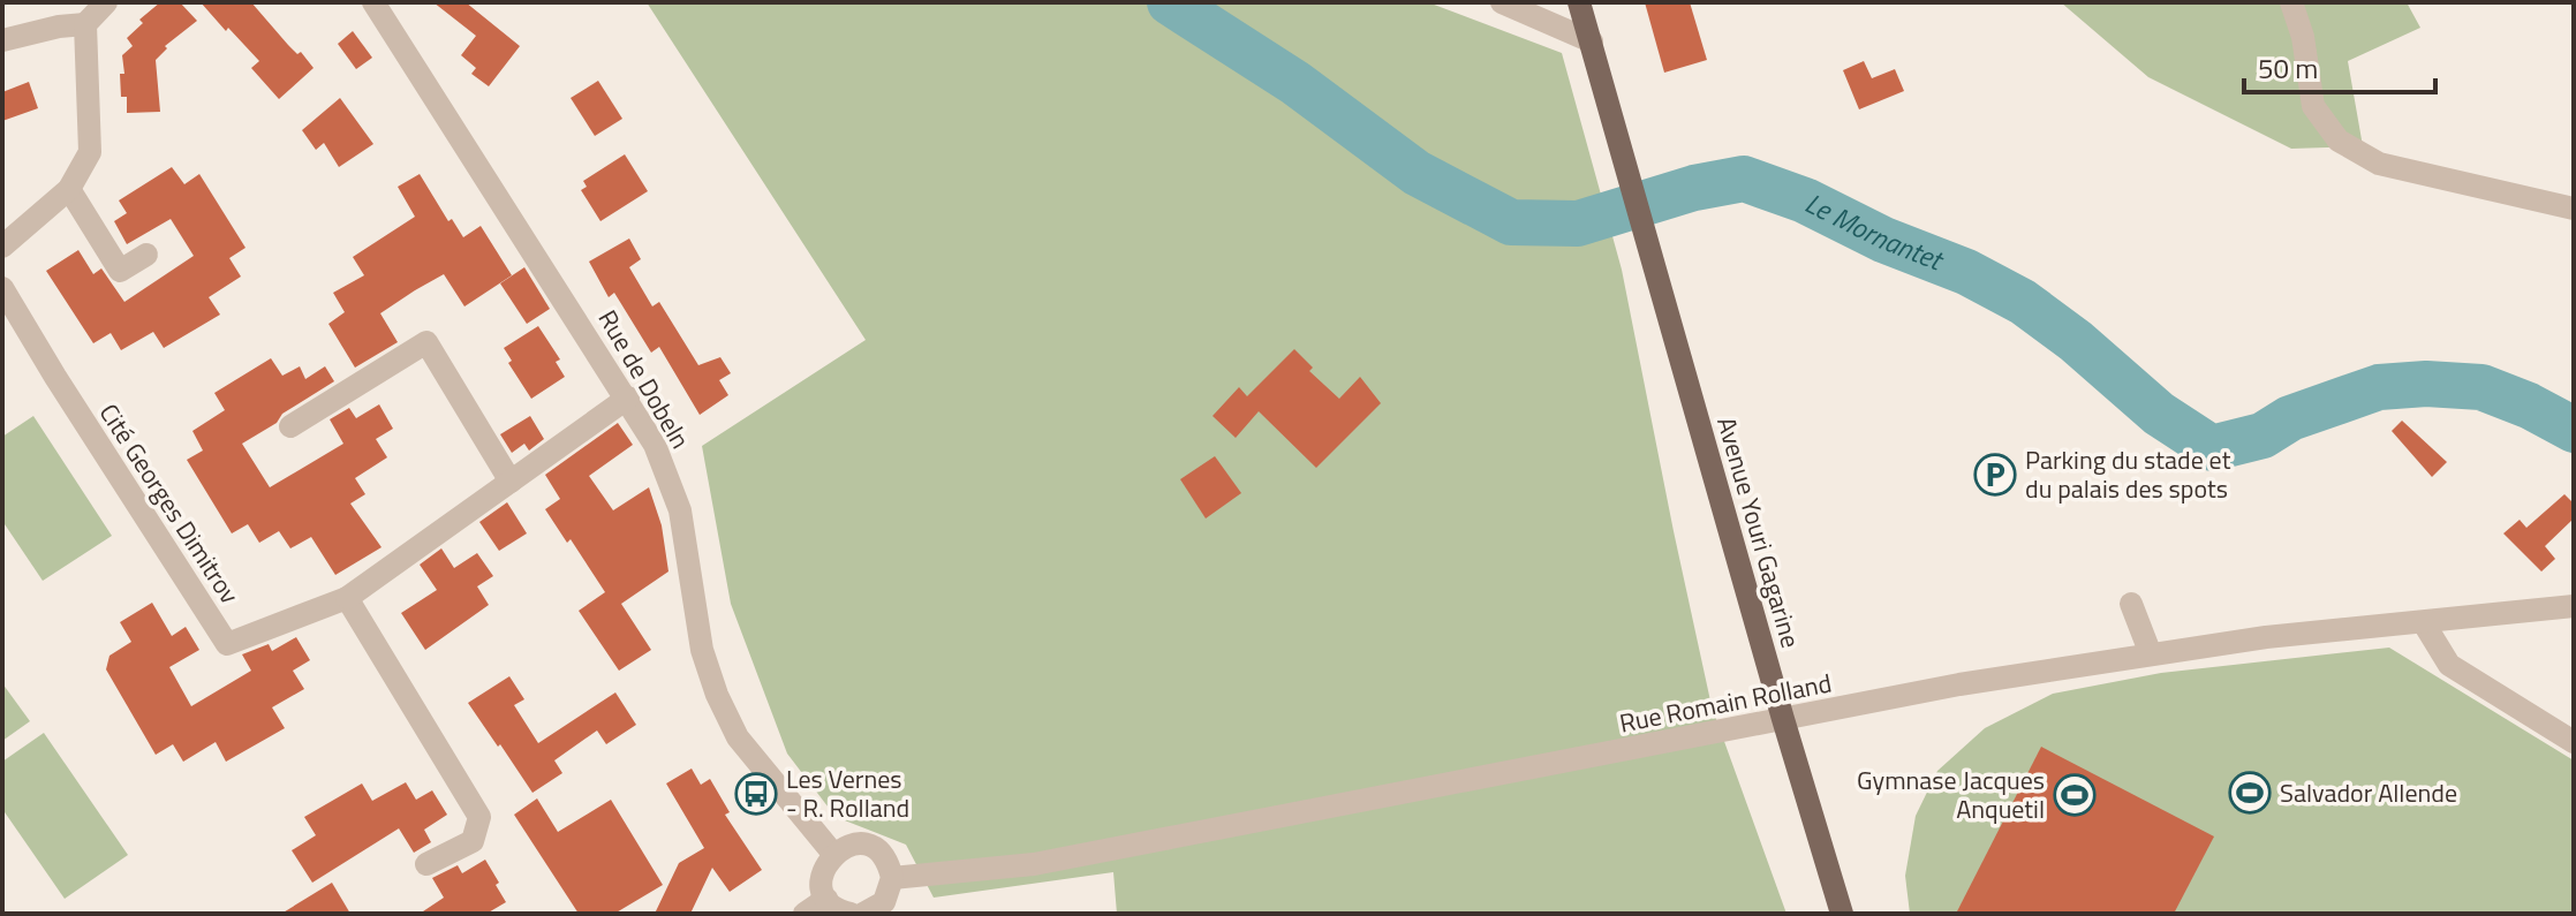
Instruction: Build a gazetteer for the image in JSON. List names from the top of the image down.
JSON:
{
  "streets": {
    "main road": ["Avenue Youri Gagarine"],
    "street": ["Rue de Dobeln", "Cité Georges Dimitrov", "Rue Romain Rolland"]
  },
  "crossings": [
    ["Rue de Dobeln", "Cité Georges Dimitrov"],
    ["Avenue Youri Gagarine", "Rue Romain Rolland"]
  ],
  "water": ["Le Mornantet"],
  "places": {
    "parking": ["Parking du stade et du palais des spots"],
    "sports": ["Salvador Allende", "Gymnase Jacques Anquetil"],
    "bus stop": ["Les Vernes - R. Rolland"]
  },
  "scale_bar": "50 m"
}
